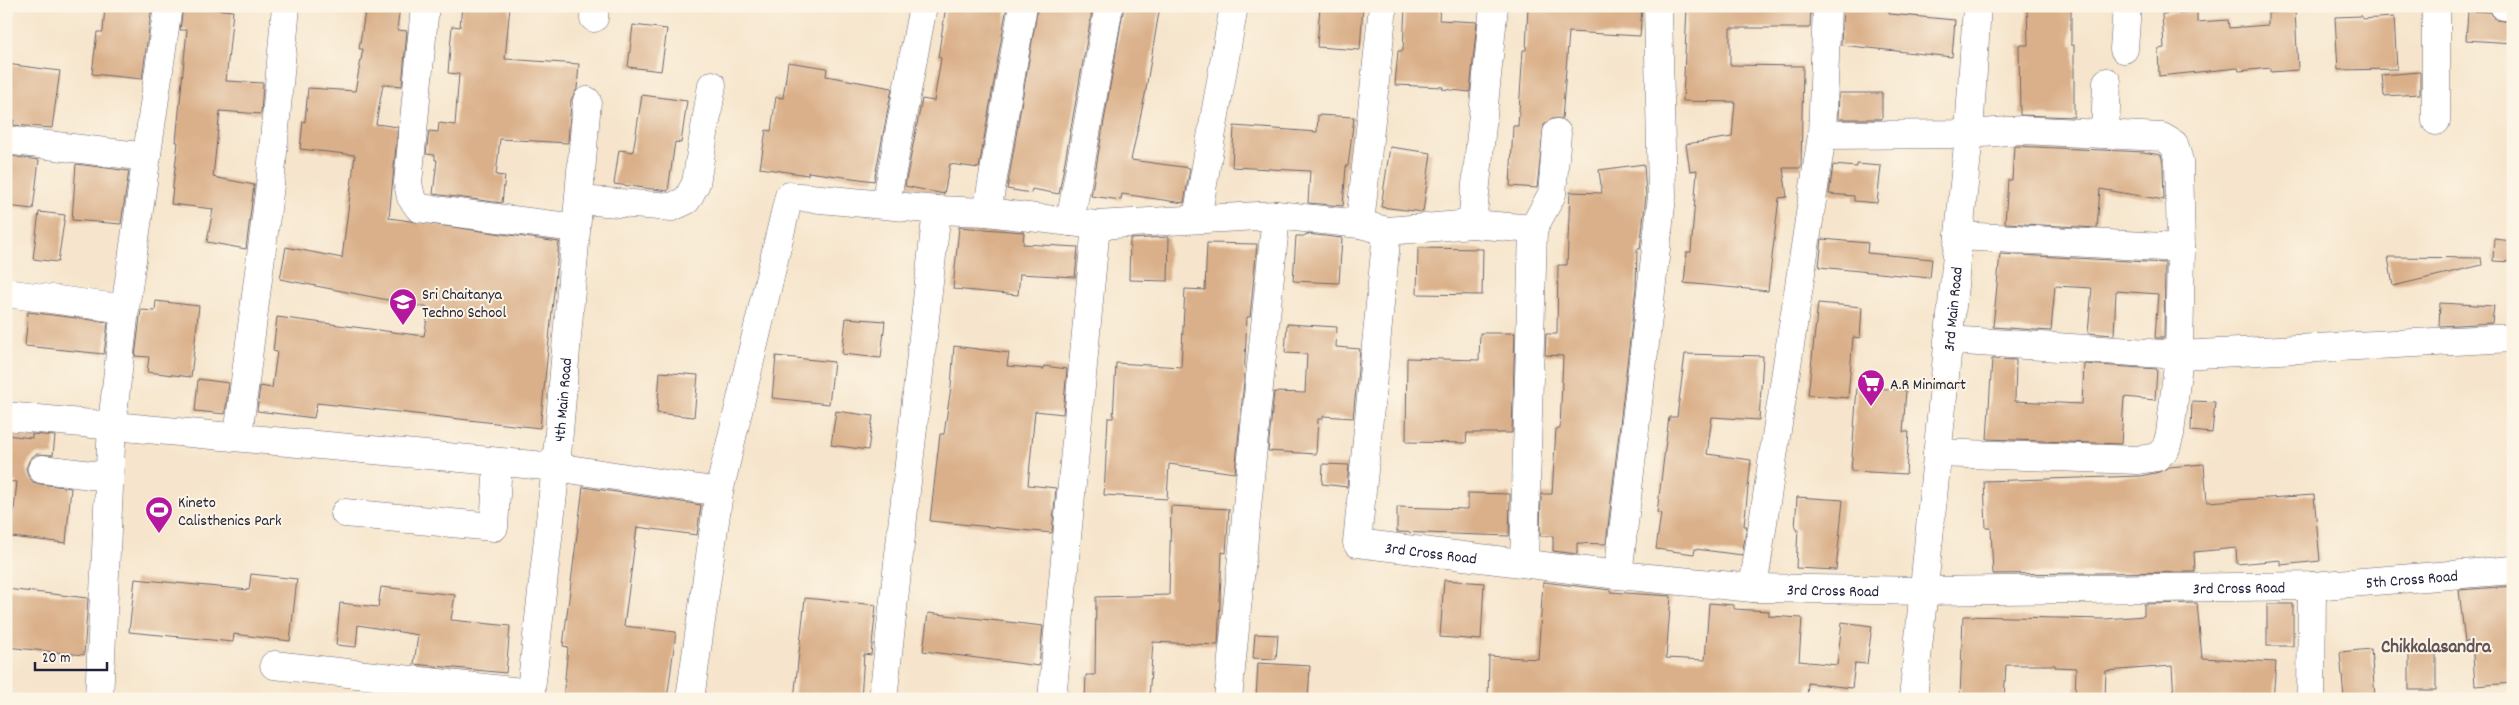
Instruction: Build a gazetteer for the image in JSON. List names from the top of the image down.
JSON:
{
  "streets": {
    "street": [
      "3rd Main Road",
      "4th Main Road",
      "3rd Cross Road",
      "5th Cross Road"
    ]
  },
  "crossings": [
    ["3rd Main Road", "3rd Cross Road"],
    ["3rd Cross Road", "5th Cross Road"]
  ],
  "districts": ["Chikkalasandra"],
  "places": {
    "school or university": ["Sri Chaitanya Techno School"],
    "supermarket": ["A.R Minimart"],
    "sports": ["Kineto Calisthenics Park"]
  },
  "scale_bar": "20 m"
}
